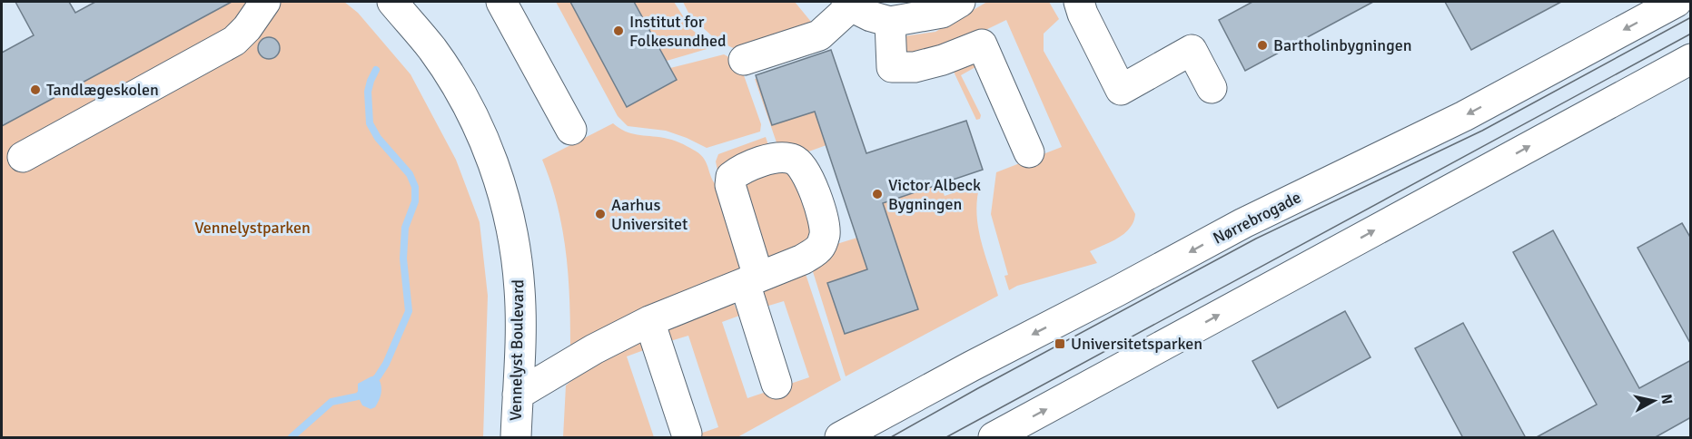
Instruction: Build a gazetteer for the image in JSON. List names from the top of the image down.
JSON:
{
  "streets": {
    "main road": ["Nørrebrogade", "Vennelyst Boulevard"]
  },
  "parks": ["Vennelystparken"],
  "places": {
    "other": [
      "Institut for Folkesundhed",
      "Bartholinbygningen",
      "Tandlægeskolen",
      "Victor Albeck Bygningen",
      "Aarhus Universitet"
    ],
    "transit": ["Universitetsparken"]
  },
  "north": "right"
}
